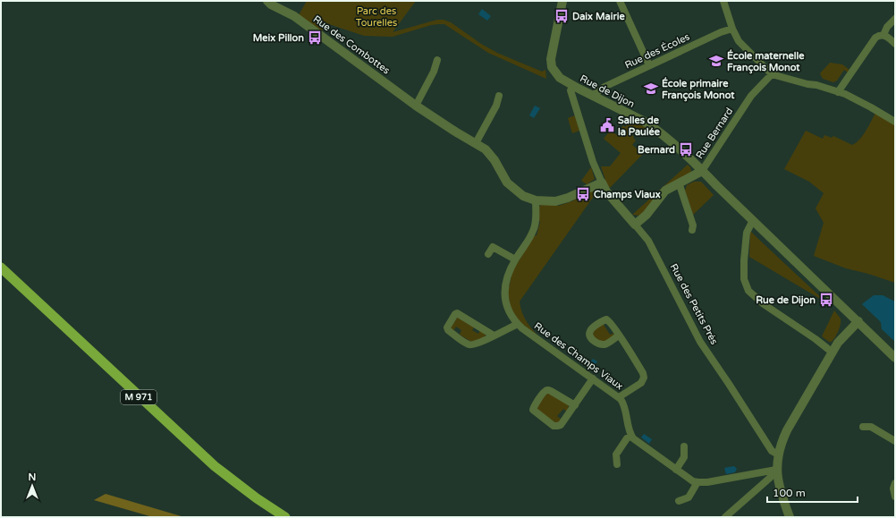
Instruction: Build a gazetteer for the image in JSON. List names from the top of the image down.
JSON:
{
  "streets": {
    "main road": ["M 971"],
    "street": [
      "Rue des Combottes",
      "Rue des Écoles",
      "Rue de Dijon",
      "Rue Bernard",
      "Rue des Petits Prés",
      "Rue des Champs Viaux"
    ]
  },
  "crossings": [
    ["Rue des Combottes", "Rue des Petits Prés"],
    ["Rue des Combottes", "Rue des Champs Viaux"],
    ["Rue des Écoles", "Rue de Dijon"],
    ["Rue de Dijon", "Rue Bernard"]
  ],
  "parks": ["Parc des Tourelles"],
  "places": {
    "bus stop": [
      "Daix Mairie",
      "Meix Pillon",
      "Bernard",
      "Champs Viaux",
      "Rue de Dijon"
    ],
    "school or university": ["École maternelle François Monot", "École primaire François Monot"],
    "public building": ["Salles de la Paulée"]
  },
  "scale_bar": "100 m",
  "north": "top"
}
